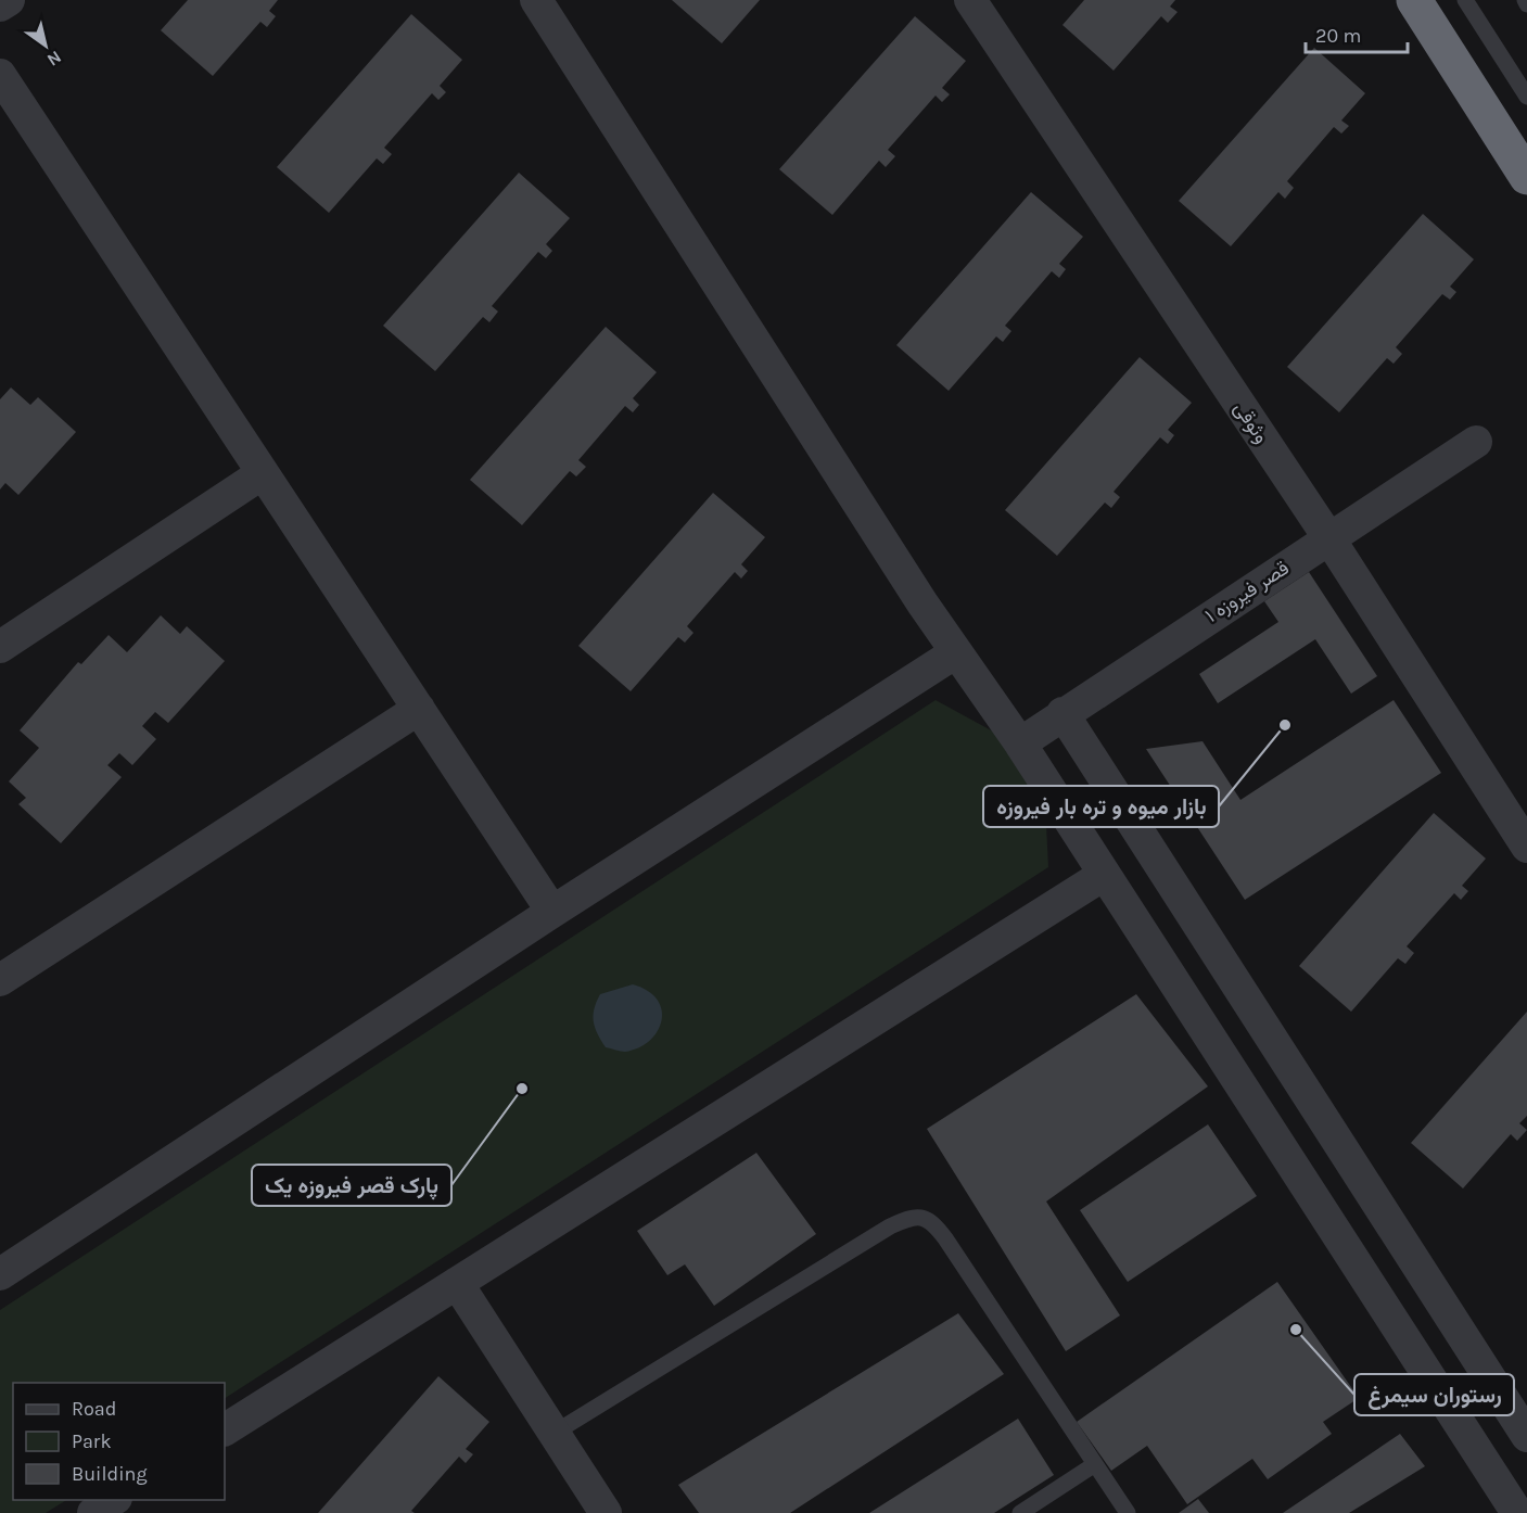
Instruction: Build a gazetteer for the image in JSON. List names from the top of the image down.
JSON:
{
  "streets": {
    "street": ["وثوقی", "قصر فیروزه ۱"]
  },
  "crossings": [
    ["وثوقی", "قصر فیروزه ۱"]
  ],
  "places": ["بازار میوه و تره بار فیروزه", "پارک قصر فیروزه یک", "رستوران سیمرغ"],
  "legend": ["Road", "Park", "Building"],
  "scale_bar": "20 m",
  "north": "bottom right"
}
